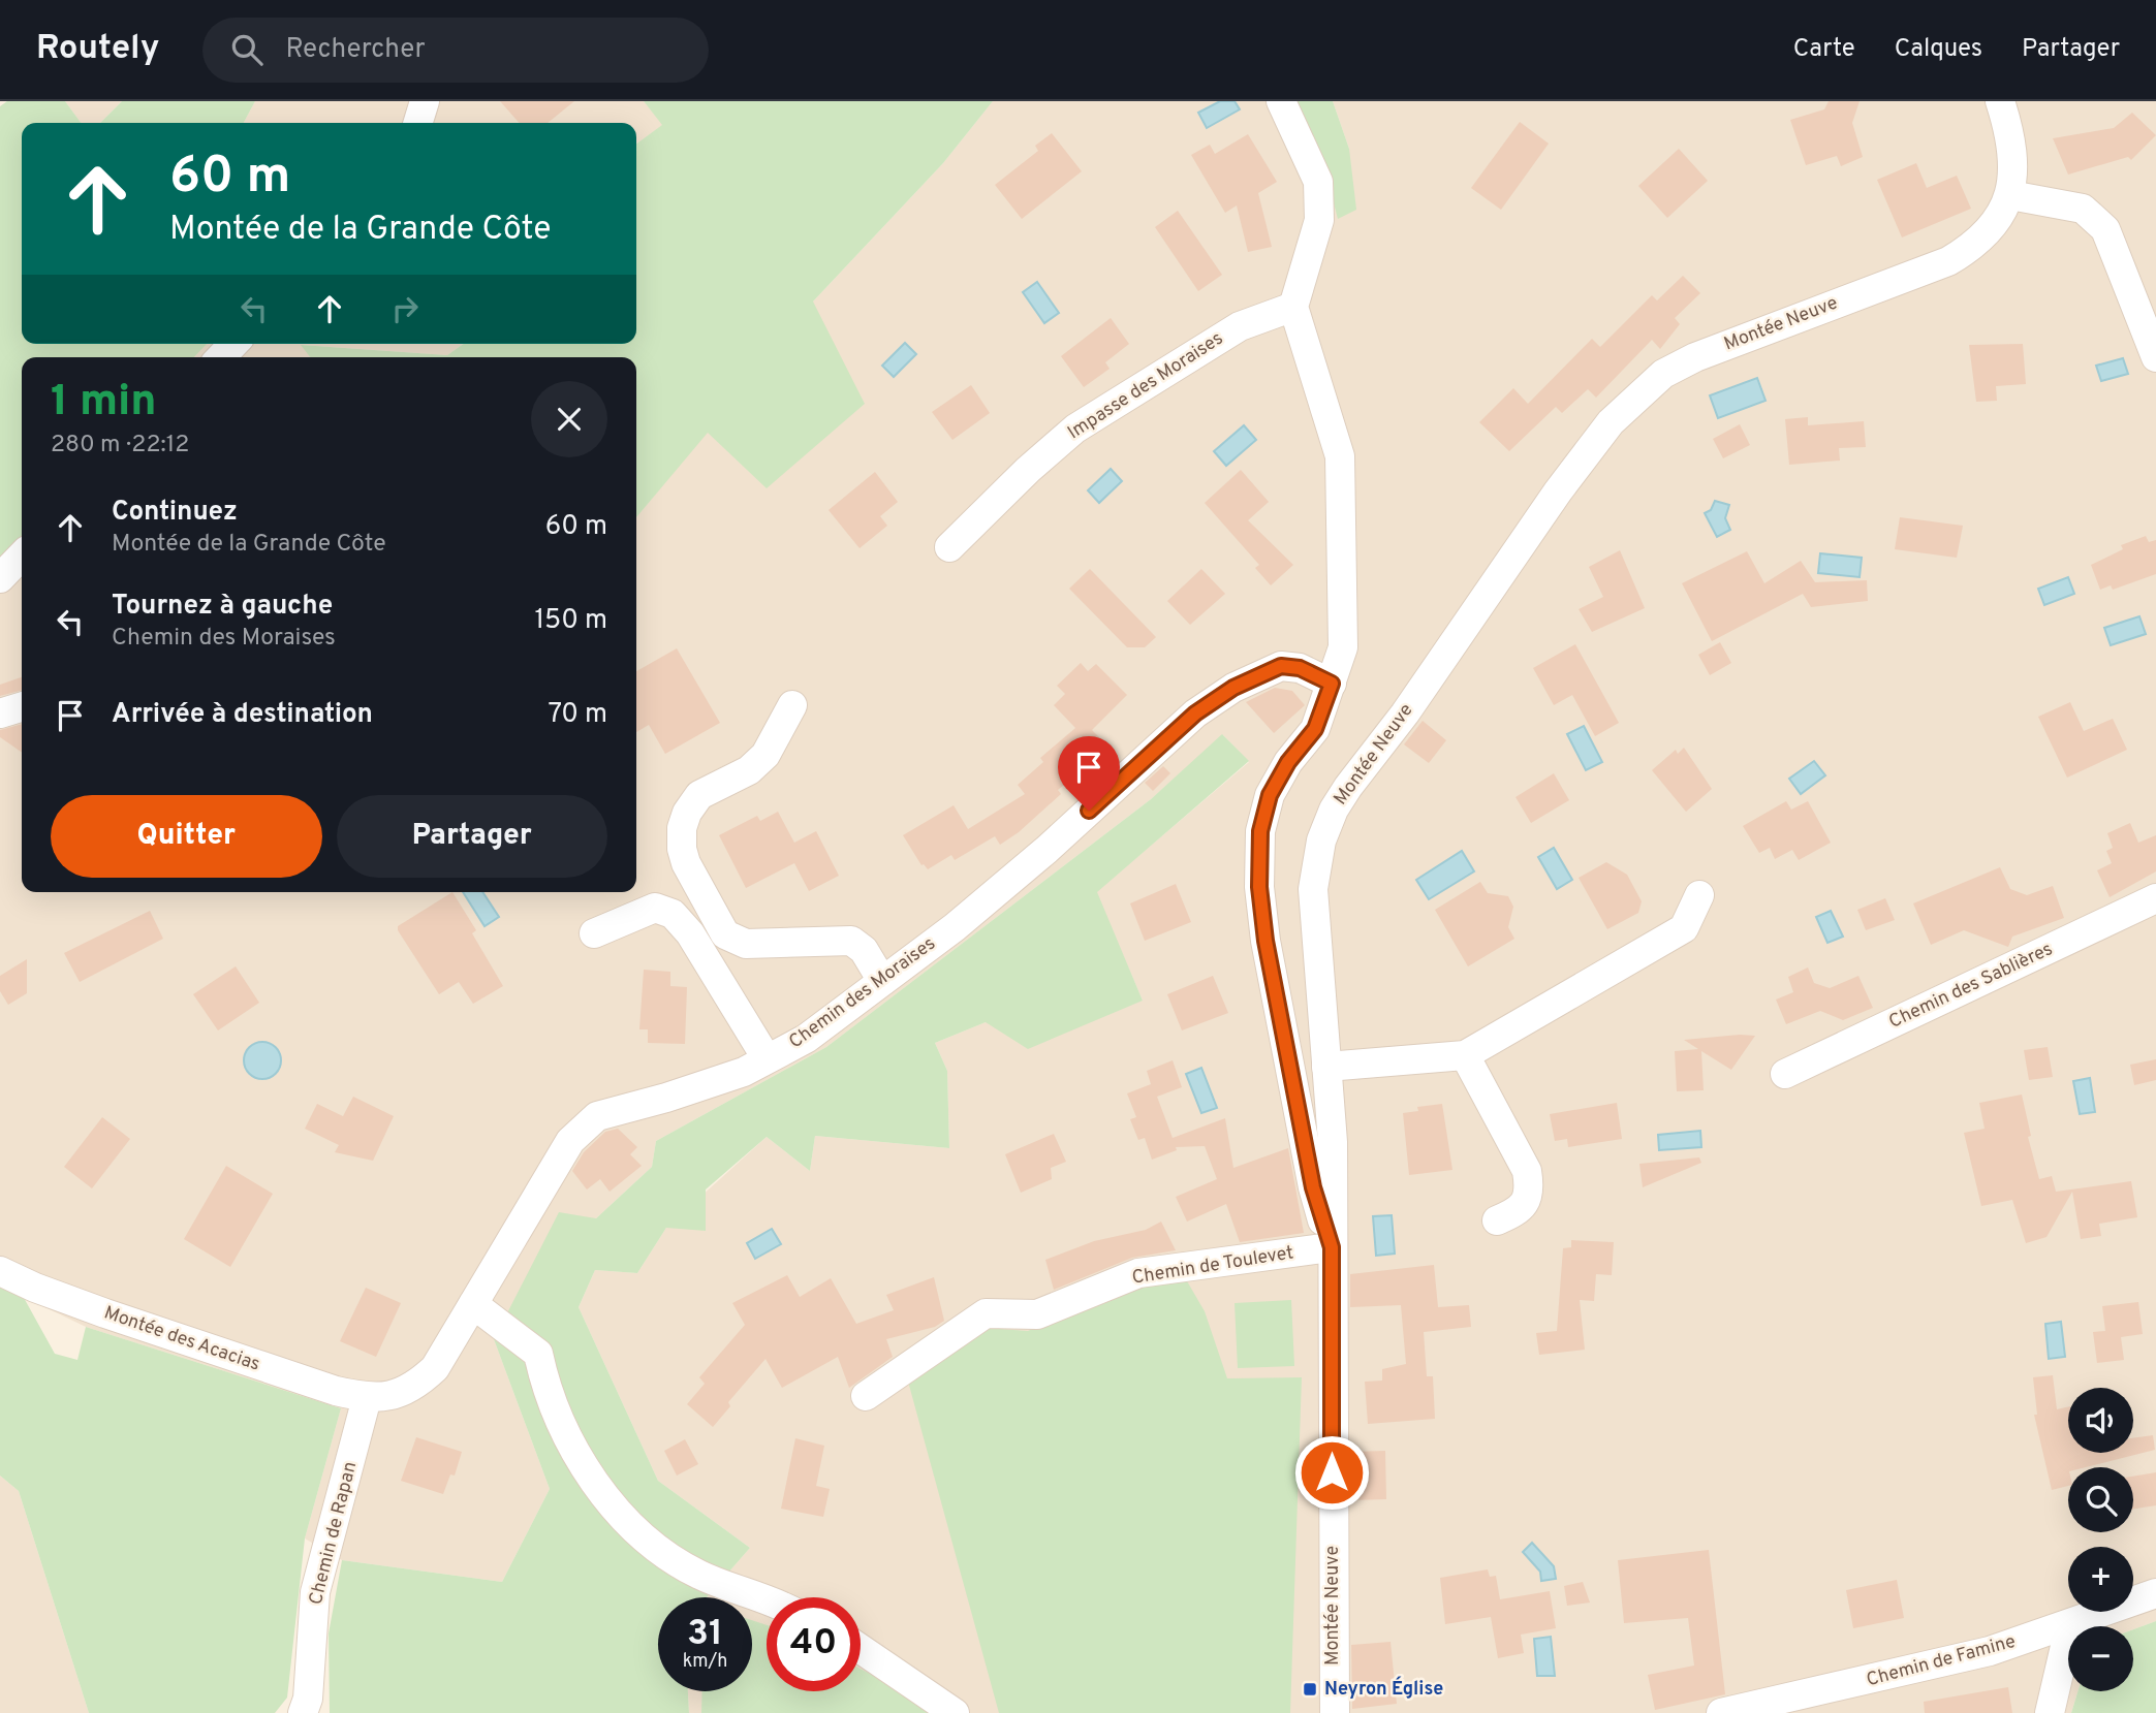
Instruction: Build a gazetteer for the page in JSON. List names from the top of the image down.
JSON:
{
  "streets": {
    "street": [
      "Montée Neuve",
      "Impasse des Moraises",
      "Chemin des Sablières",
      "Chemin des Moraises",
      "Chemin de Toulevet",
      "Montée des Acacias",
      "Chemin de Rapan",
      "Chemin de Famine"
    ]
  },
  "crossings": [
    ["Montée Neuve", "Chemin de Toulevet"],
    ["Chemin des Moraises", "Montée des Acacias"],
    ["Chemin des Moraises", "Chemin de Rapan"],
    ["Montée des Acacias", "Chemin de Rapan"]
  ],
  "places": {
    "transit": ["Neyron Église"]
  },
  "page": {
    "header": "Routely",
    "search": "Rechercher",
    "nav": ["Carte", "Calques", "Partager"],
    "turn": ["60 m", "Montée de la Grande Côte"],
    "heading": ["1 min", "280 m · 22:12"],
    "list": [
      {
        "name": "Continuez",
        "note": "Montée de la Grande Côte",
        "value": "60 m"
      },
      {
        "name": "Tournez à gauche",
        "note": "Chemin des Moraises",
        "value": "150 m"
      },
      {
        "name": "Arrivée à destination",
        "value": "70 m"
      }
    ],
    "buttons": ["Quitter", "Partager"],
    "map_buttons": ["+", "−"],
    "speed": "31 km/h",
    "limit": "40"
  }
}
